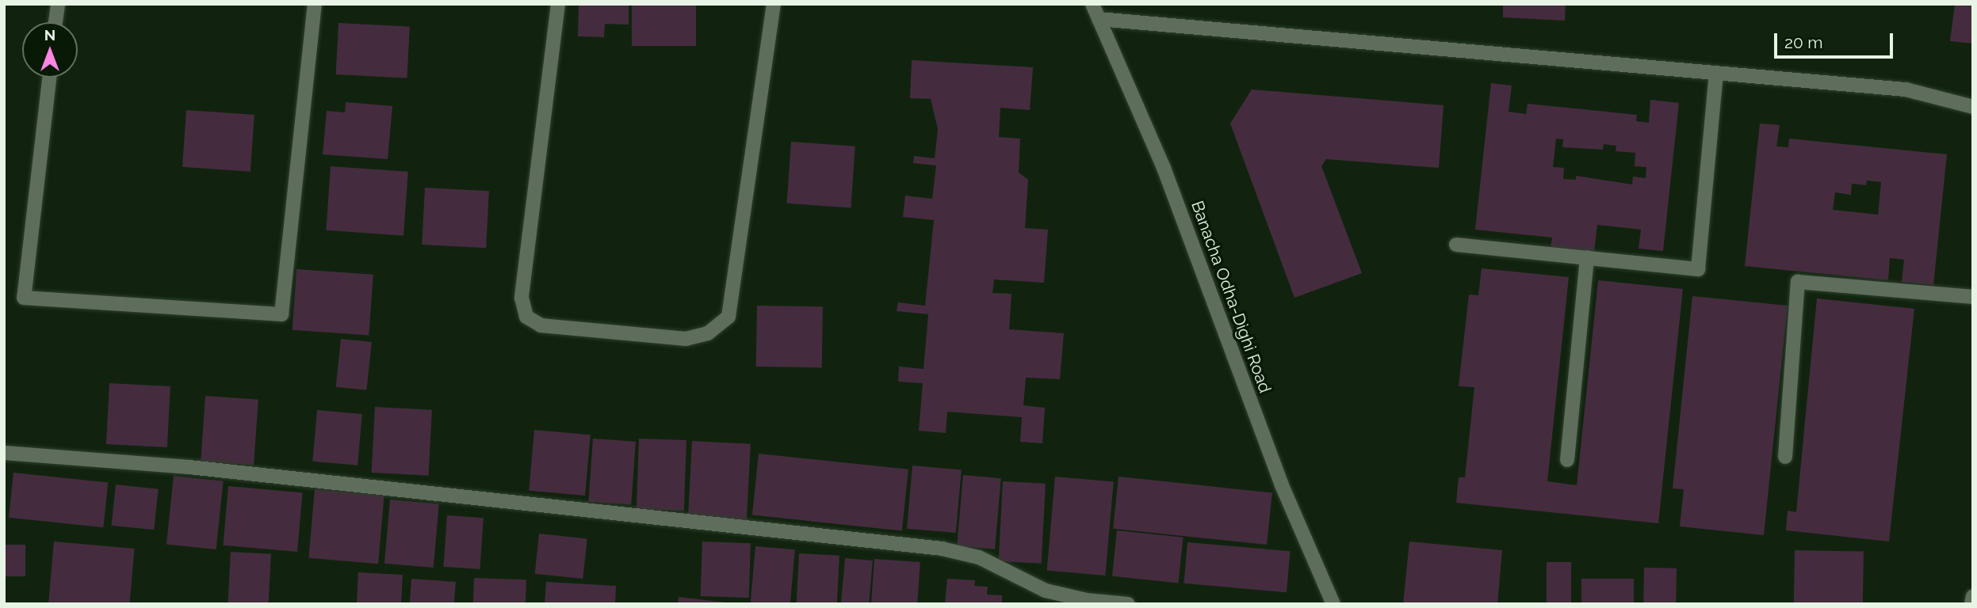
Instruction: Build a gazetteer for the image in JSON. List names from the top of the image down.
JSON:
{
  "streets": {
    "street": ["Banacha Odha-Dighi Road"]
  },
  "scale_bar": "20 m",
  "north": "top"
}
